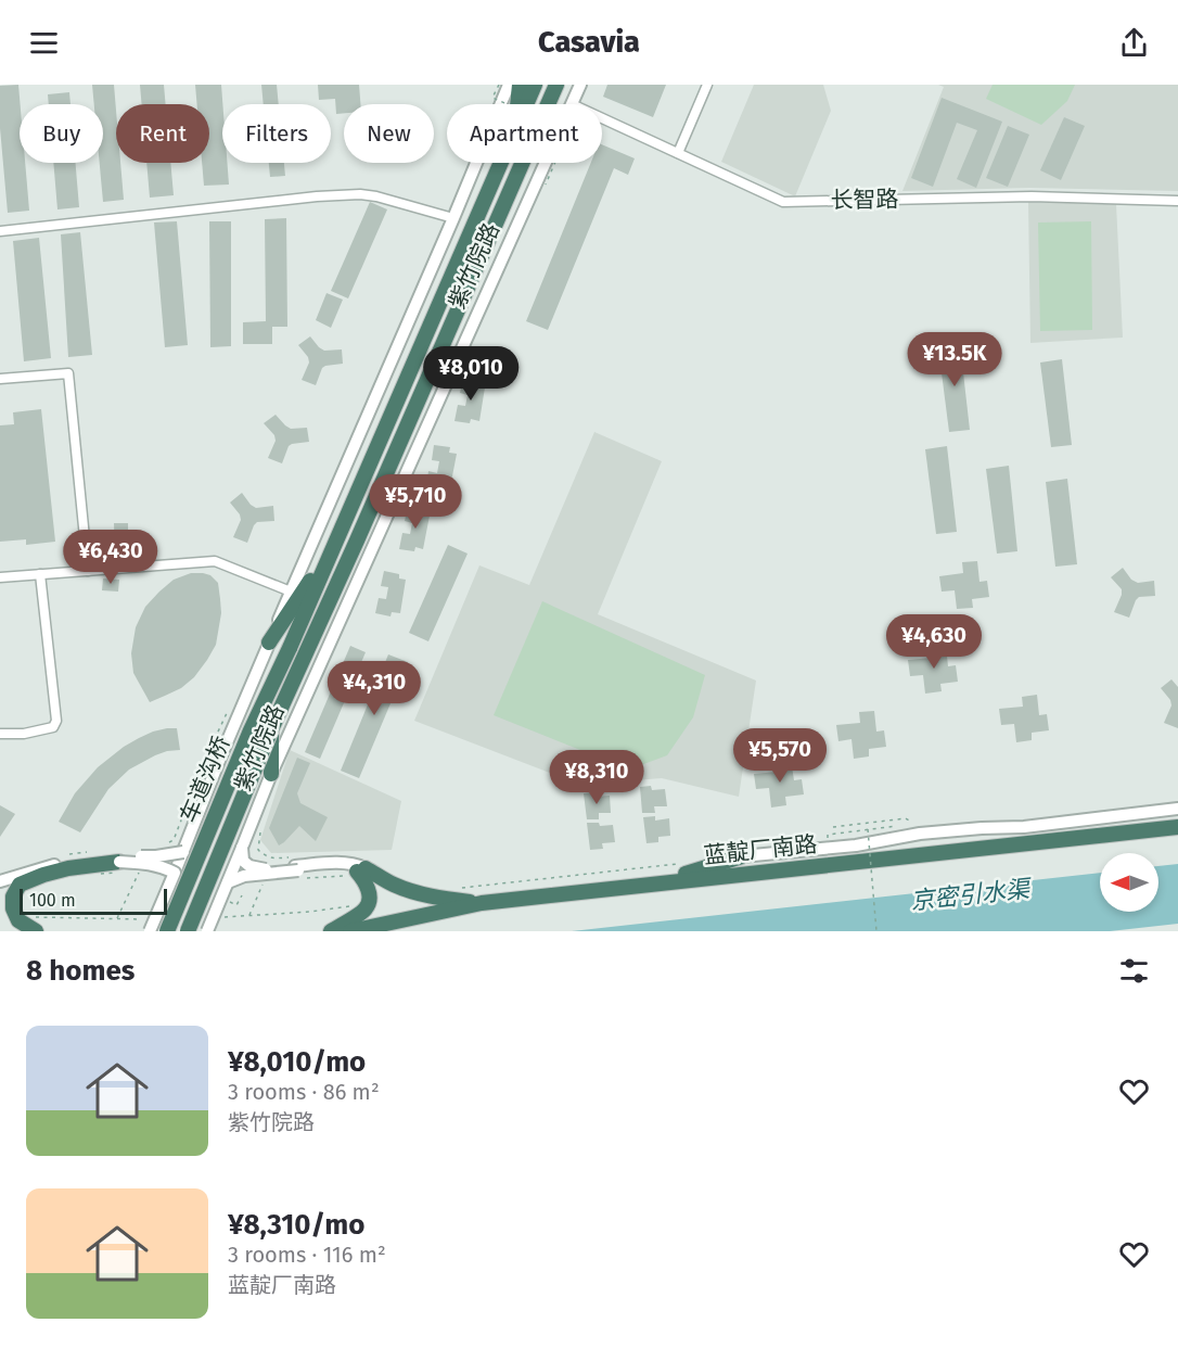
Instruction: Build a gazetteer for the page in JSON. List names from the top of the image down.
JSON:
{
  "streets": {
    "highway": ["紫竹院路", "车道沟桥", "蓝靛厂南路"],
    "street": ["长智路"]
  },
  "crossings": [
    ["紫竹院路", "车道沟桥"]
  ],
  "water": ["京密引水渠"],
  "scale_bar": "100 m",
  "north": "left",
  "page": {
    "header": "Casavia",
    "chip": [
      "Buy",
      "Rent",
      "Filters",
      "New",
      "Apartment"
    ],
    "price": [
      "¥13.5K",
      "¥8,010",
      "¥5,710",
      "¥6,430",
      "¥4,630",
      "¥4,310",
      "¥5,570",
      "¥8,310"
    ],
    "scale": "100 m",
    "heading": "8 homes",
    "list": [
      {
        "name": "¥8,010/mo",
        "note": "3 rooms · 86 m² · 紫竹院路"
      },
      {
        "name": "¥8,310/mo",
        "note": "3 rooms · 116 m² · 蓝靛厂南路"
      }
    ]
  }
}
